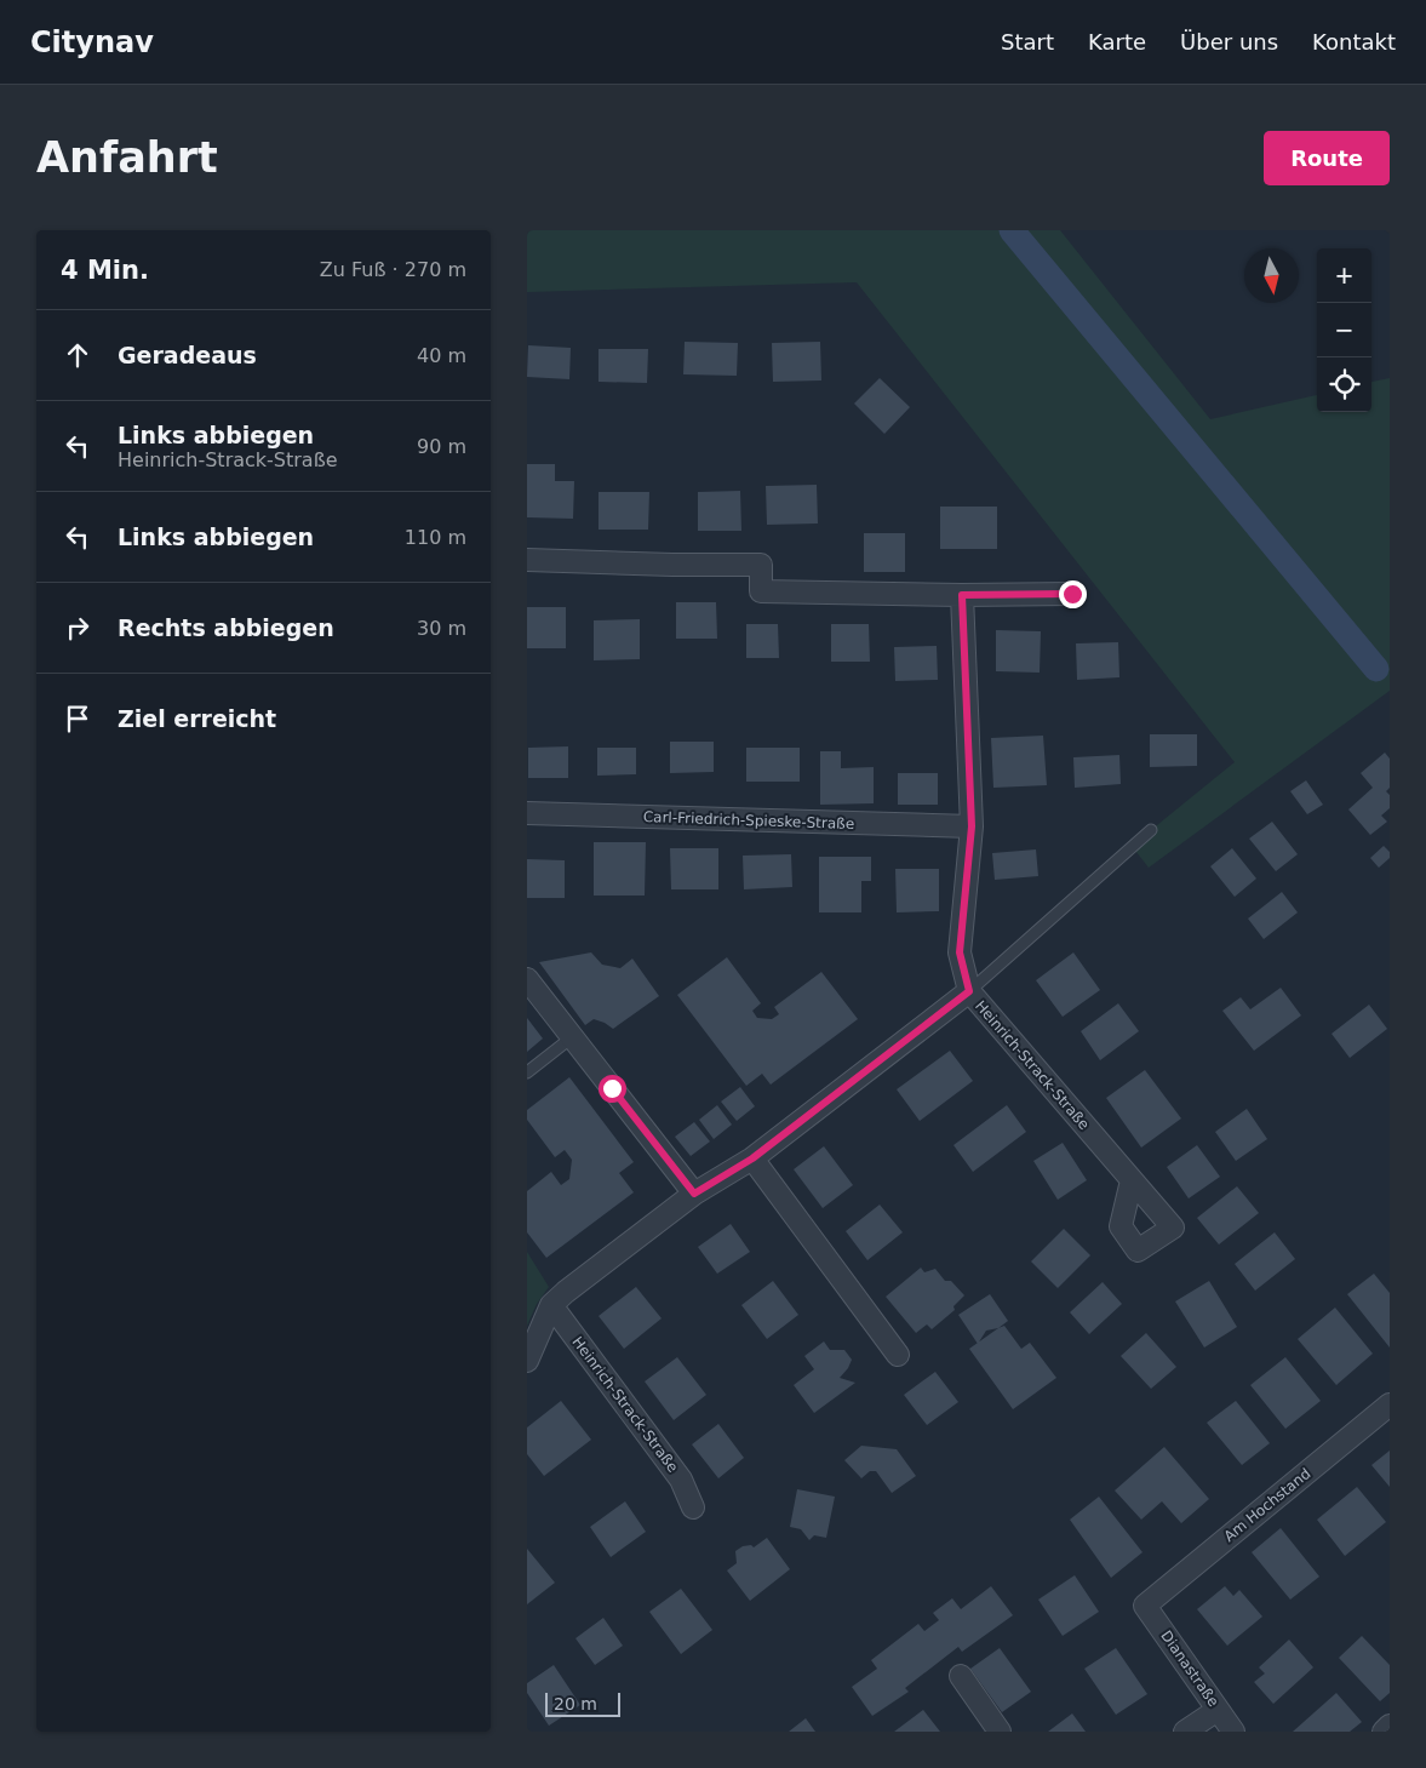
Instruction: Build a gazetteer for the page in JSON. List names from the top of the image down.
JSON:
{
  "streets": {
    "street": [
      "Carl-Friedrich-Spieske-Straße",
      "Heinrich-Strack-Straße",
      "Am Hochstand",
      "Dianastraße"
    ]
  },
  "crossings": [
    ["Am Hochstand", "Dianastraße"]
  ],
  "scale_bar": "20 m",
  "north": "bottom",
  "page": {
    "header": "Citynav",
    "nav": [
      "Start",
      "Karte",
      "Über uns",
      "Kontakt"
    ],
    "buttons": "Route",
    "title": "Anfahrt",
    "heading": ["4 Min.", "Zu Fuß · 270 m"],
    "map_buttons": ["+", "−"],
    "list": [
      ["Geradeaus", "40 m"],
      ["Links abbiegen", "Heinrich-Strack-Straße", "90 m"],
      ["Links abbiegen", "110 m"],
      ["Rechts abbiegen", "30 m"],
      "Ziel erreicht"
    ],
    "scale": "20 m"
  }
}
